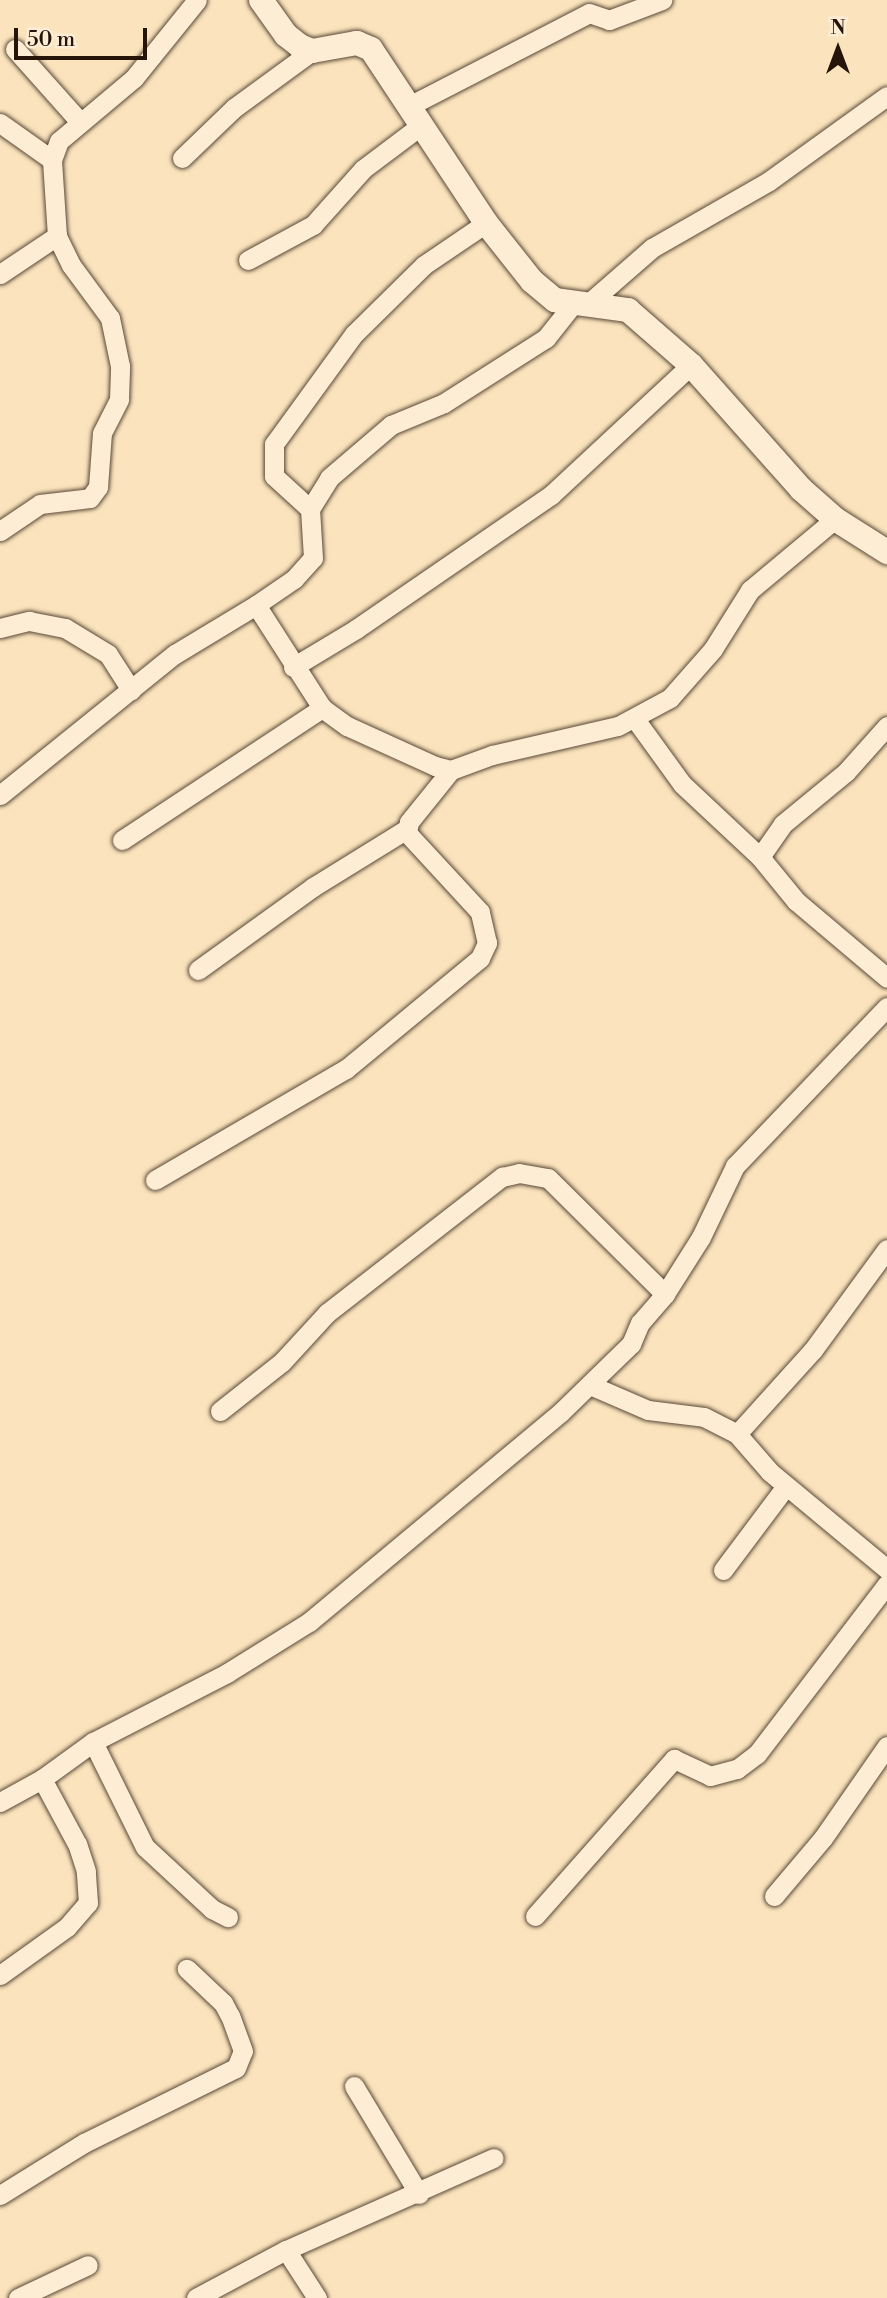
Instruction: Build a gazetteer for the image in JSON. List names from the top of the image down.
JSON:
{
  "scale_bar": "50 m",
  "north": "top"
}
